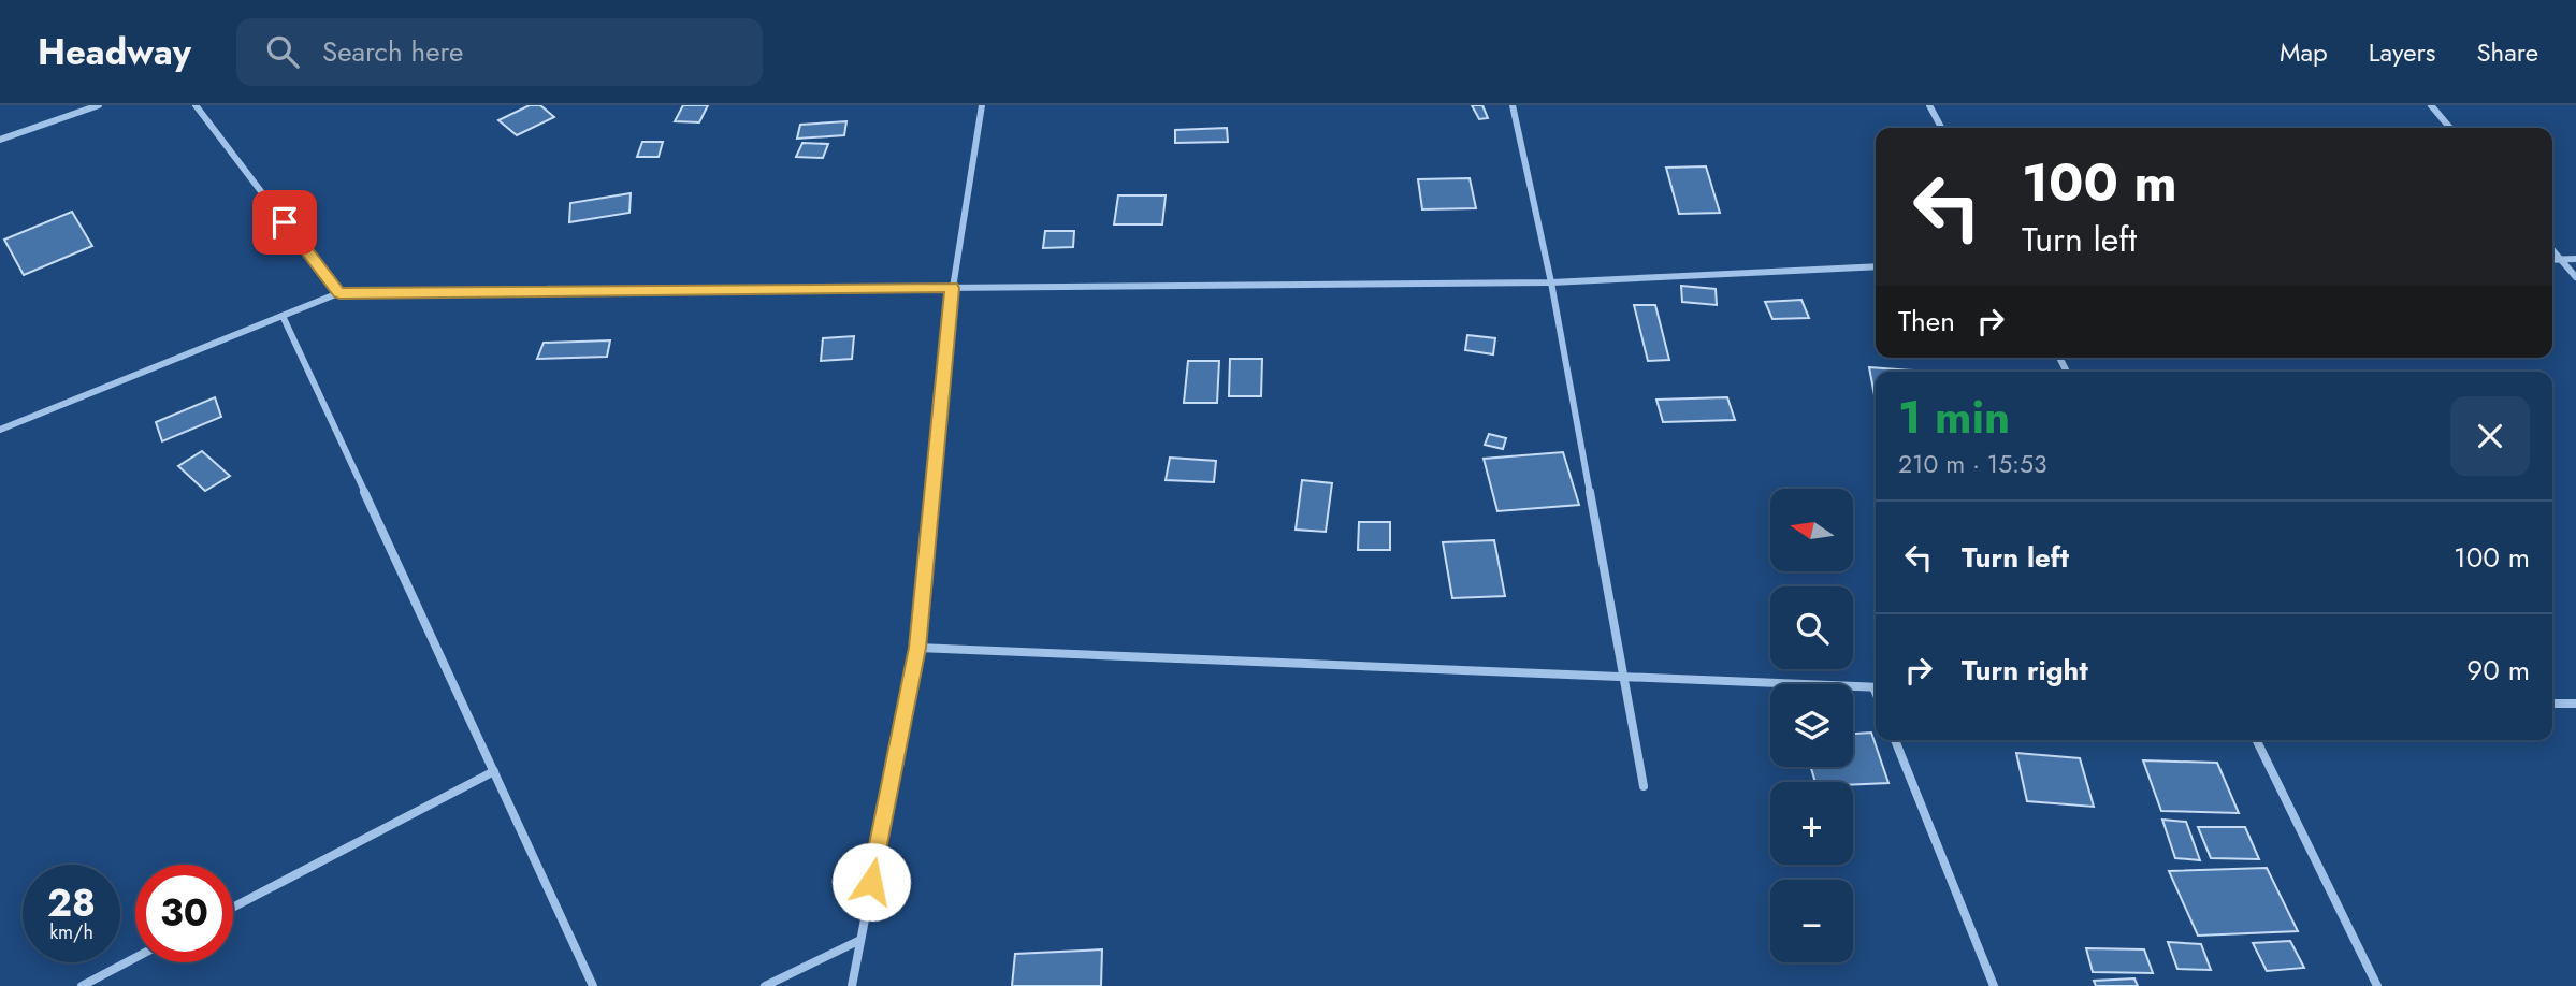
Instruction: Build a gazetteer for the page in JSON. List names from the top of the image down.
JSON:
{
  "north": "left",
  "page": {
    "header": "Headway",
    "search": "Search here",
    "nav": ["Map", "Layers", "Share"],
    "turn": ["100 m", "Turn left"],
    "then": "Then",
    "heading": ["1 min", "210 m · 15:53"],
    "map_buttons": ["+", "−"],
    "list": [
      {
        "name": "Turn left",
        "value": "100 m"
      },
      {
        "name": "Turn right",
        "value": "90 m"
      }
    ],
    "speed": "28 km/h",
    "limit": "30"
  }
}
